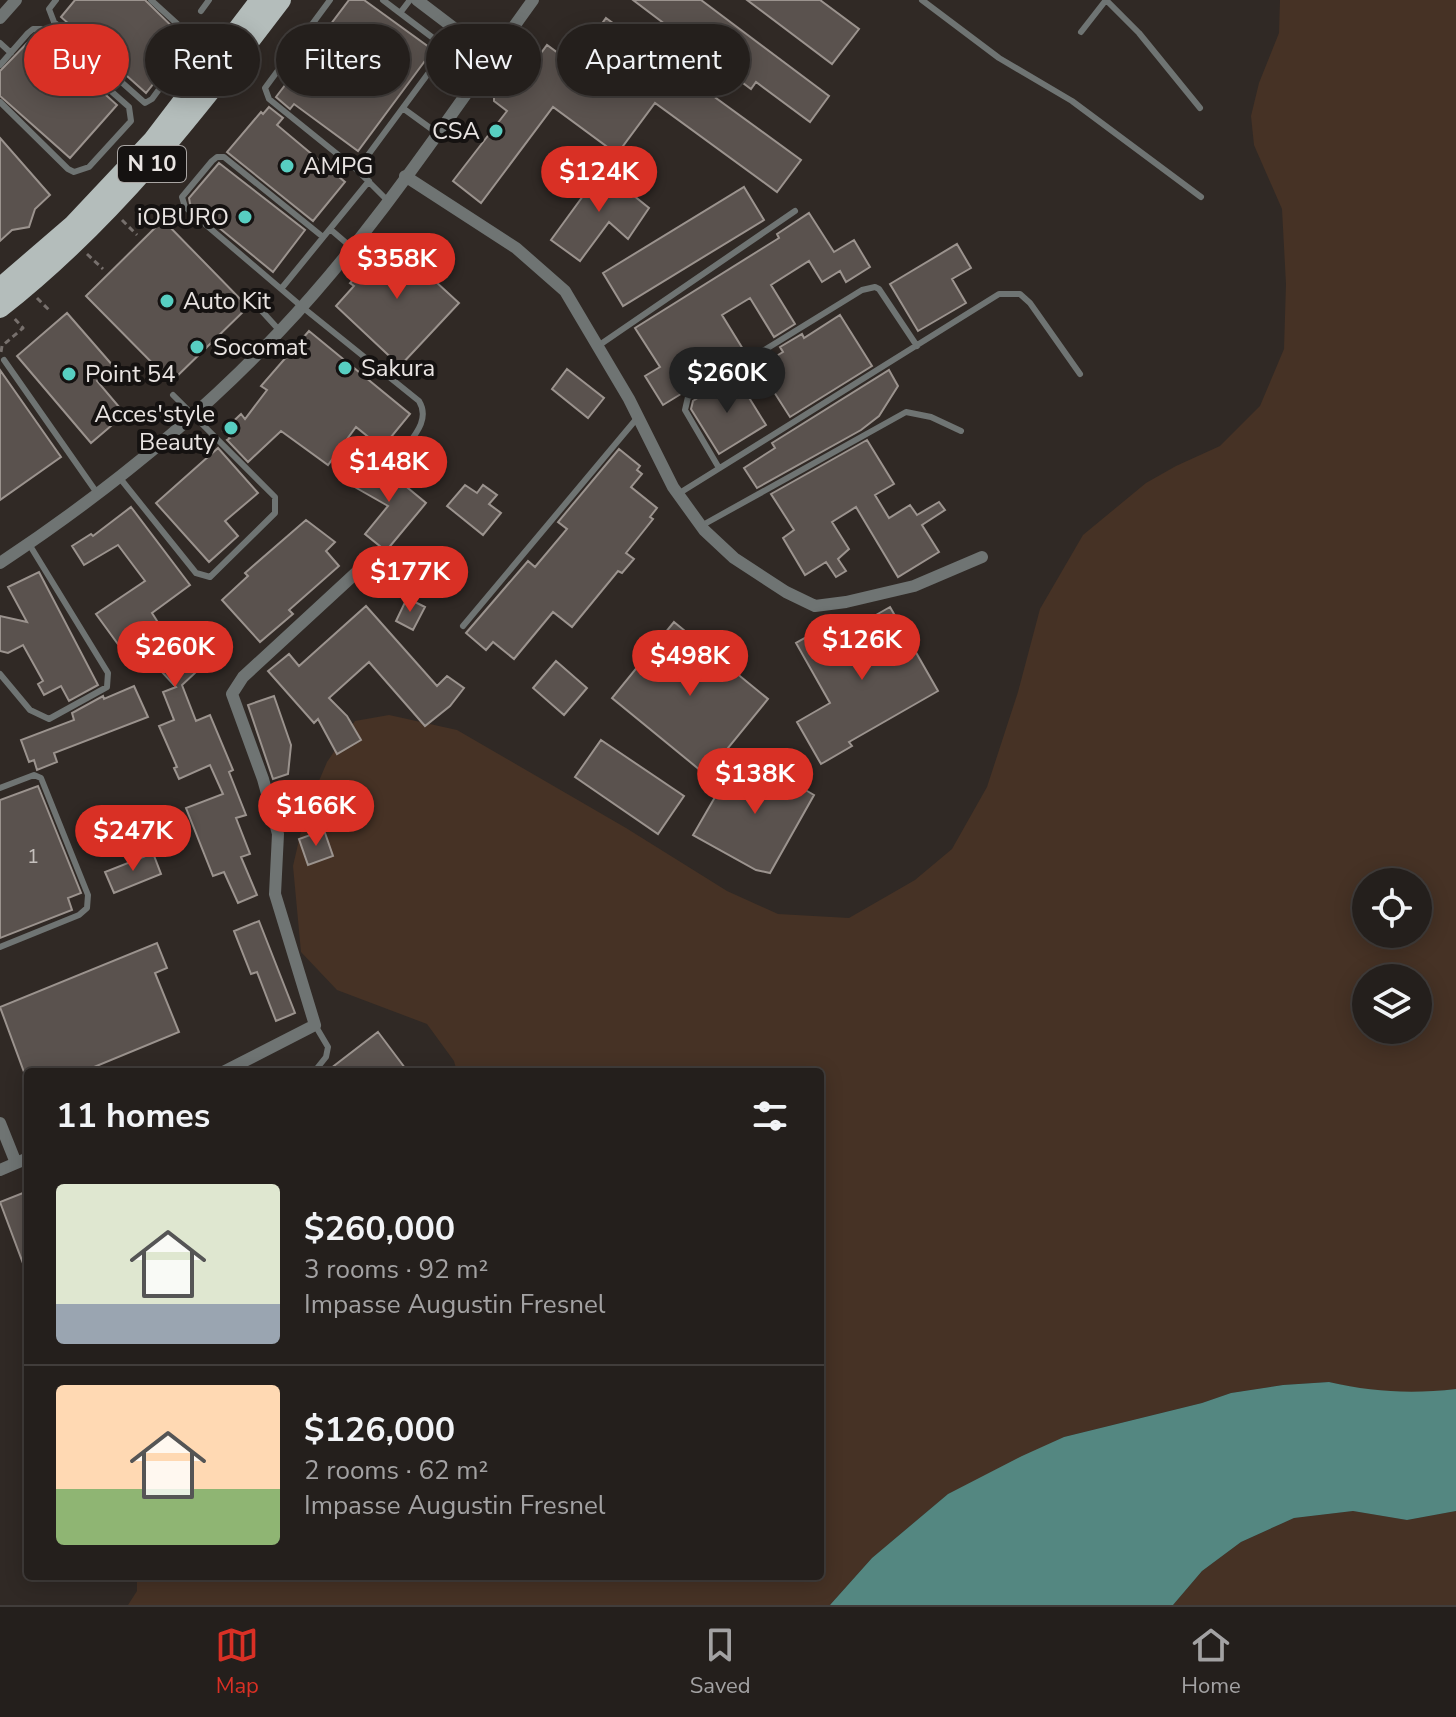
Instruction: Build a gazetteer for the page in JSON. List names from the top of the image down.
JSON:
{
  "streets": {
    "main road": ["N 10"]
  },
  "places": [
    "CSA",
    "AMPG",
    "iOBURO",
    "Auto Kit",
    "Socomat",
    "Sakura",
    "Point 54",
    "Acces'style Beauty"
  ],
  "house_numbers": ["1"],
  "page": {
    "chip": [
      "Buy",
      "Rent",
      "Filters",
      "New",
      "Apartment"
    ],
    "price": [
      "$124K",
      "$358K",
      "$260K",
      "$148K",
      "$177K",
      "$126K",
      "$260K",
      "$498K",
      "$138K",
      "$166K",
      "$247K"
    ],
    "heading": "11 homes",
    "list": [
      {
        "name": "$260,000",
        "note": "3 rooms · 92 m² · Impasse Augustin Fresnel"
      },
      {
        "name": "$126,000",
        "note": "2 rooms · 62 m² · Impasse Augustin Fresnel"
      }
    ],
    "tabs": ["Map", "Saved", "Home"]
  }
}
